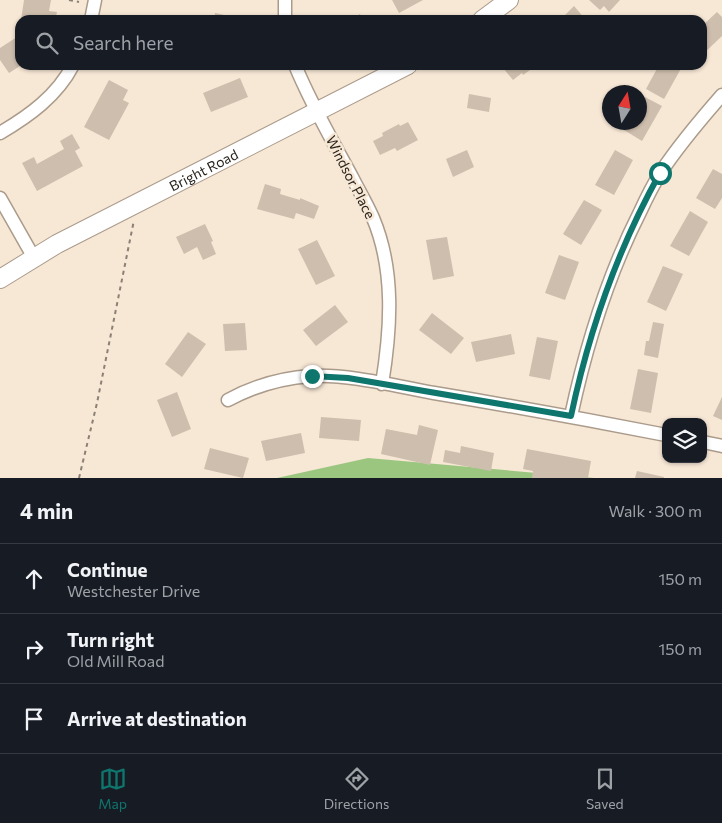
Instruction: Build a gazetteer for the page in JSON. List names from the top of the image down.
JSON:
{
  "streets": {
    "main road": ["Bright Road"],
    "street": ["Windsor Place"]
  },
  "crossings": [
    ["Bright Road", "Windsor Place"]
  ],
  "north": "top",
  "page": {
    "search": "Search here",
    "heading": ["4 min", "Walk · 300 m"],
    "list": [
      ["Continue", "Westchester Drive", "150 m"],
      ["Turn right", "Old Mill Road", "150 m"],
      "Arrive at destination"
    ],
    "nav": ["Map", "Directions", "Saved"]
  }
}
